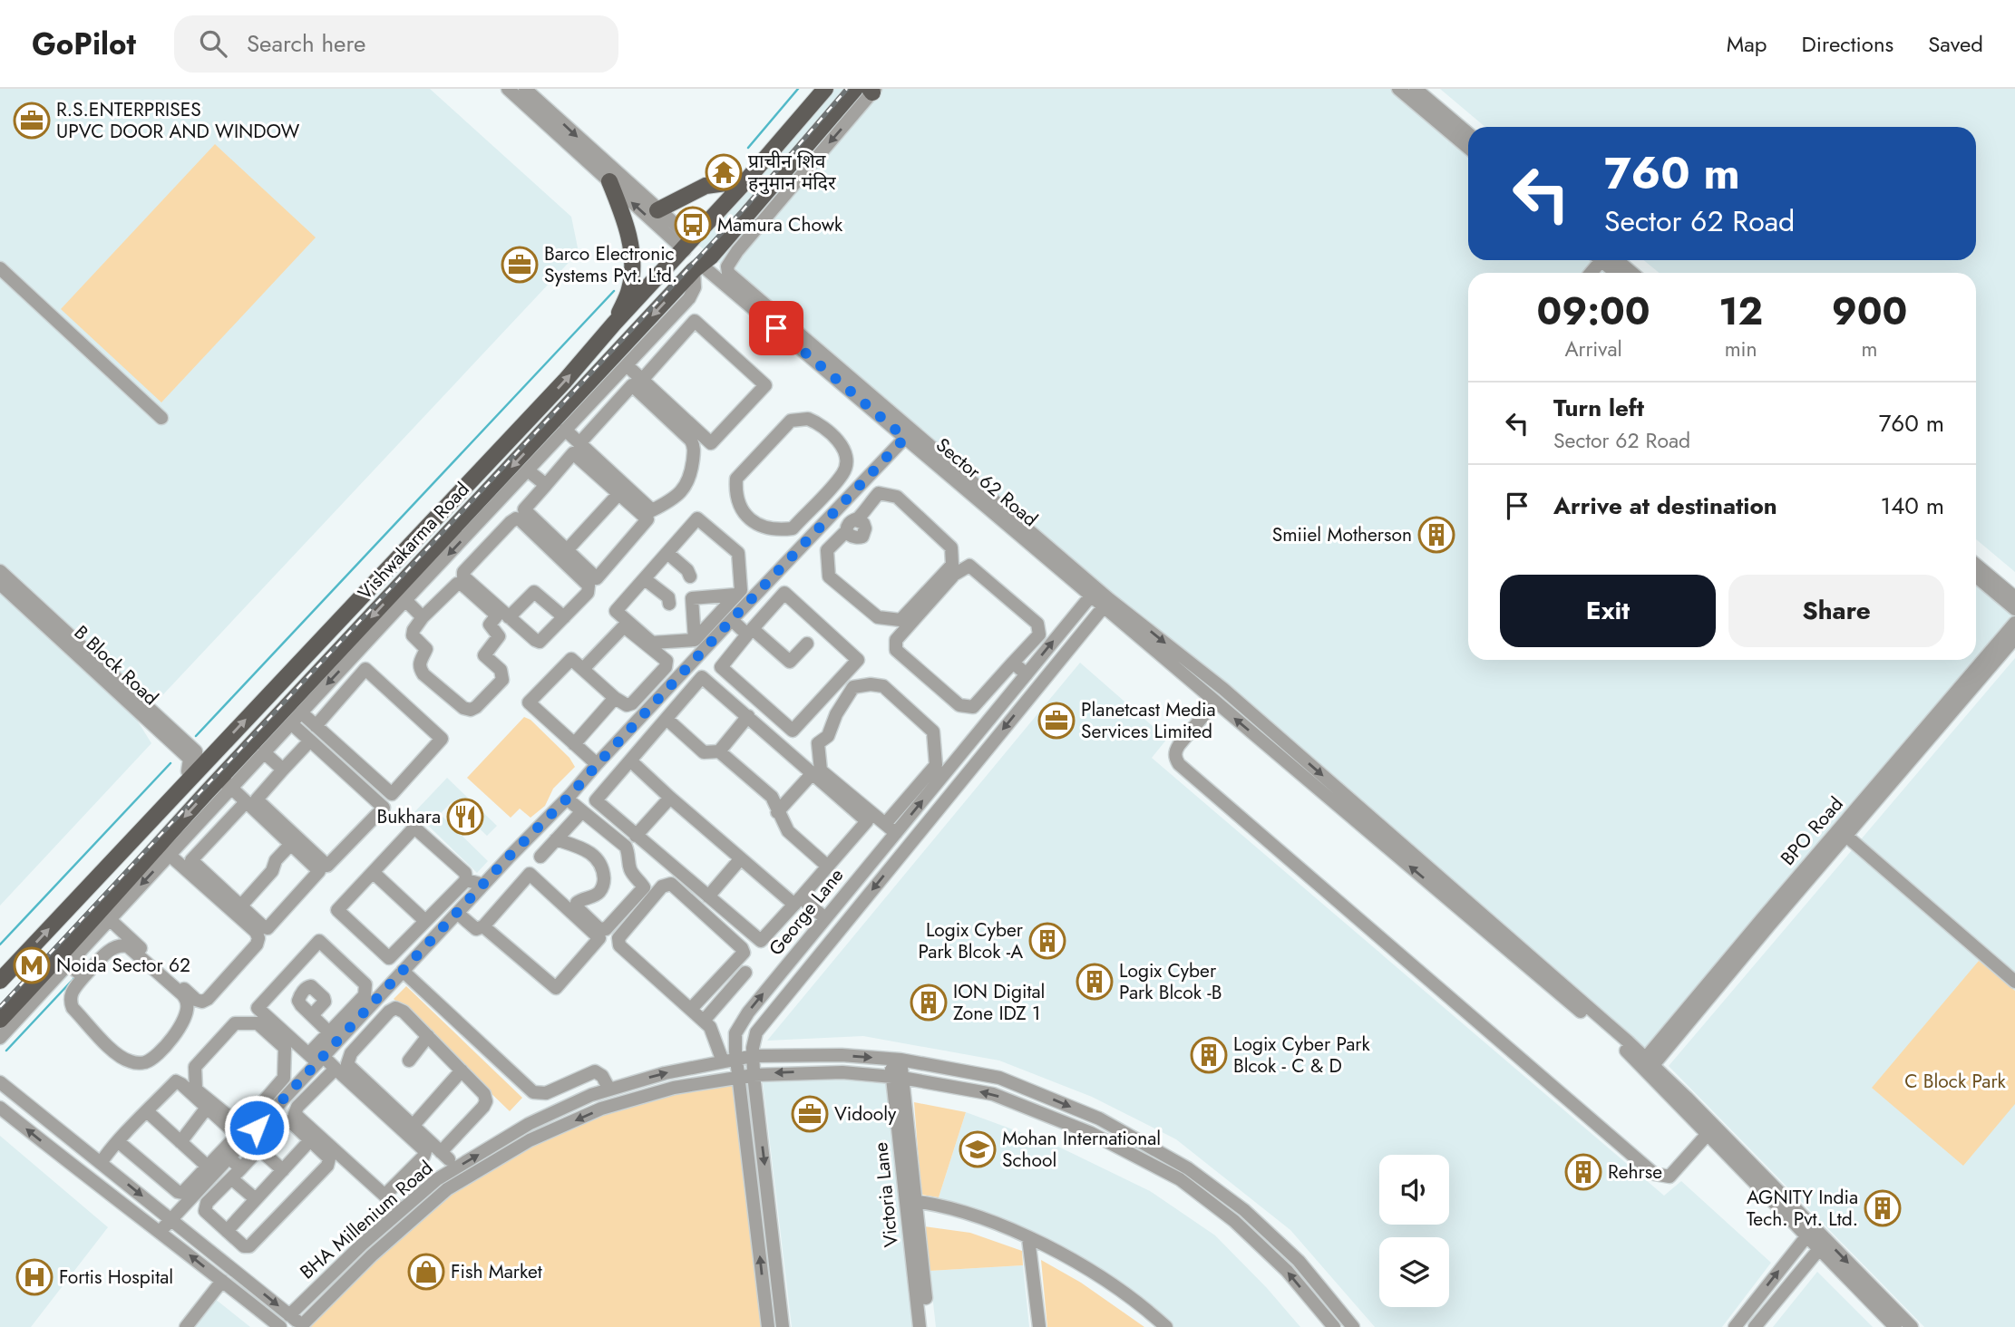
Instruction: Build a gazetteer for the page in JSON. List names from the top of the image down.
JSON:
{
  "streets": {
    "main road": ["Vishwakarma Road"],
    "street": [
      "Sector 62 Road",
      "B Block Road",
      "BPO Road",
      "George Lane",
      "Victoria Lane",
      "BHA Millenium Road"
    ]
  },
  "crossings": [
    ["Sector 62 Road", "Vishwakarma Road"],
    ["Sector 62 Road", "George Lane"],
    ["Vishwakarma Road", "B Block Road"],
    ["George Lane", "BHA Millenium Road"],
    ["Victoria Lane", "BHA Millenium Road"]
  ],
  "parks": ["C Block Park"],
  "places": {
    "office": [
      "R.S.ENTERPRISES UPVC DOOR AND WINDOW",
      "Barco Electronic Systems Pvt. Ltd.",
      "Planetcast Media Services Limited",
      "Vidooly"
    ],
    "temple": ["प्राचीन शिव हनुमान मंदिर"],
    "bus stop": ["Mamura Chowk"],
    "building": [
      "Smiiel Motherson",
      "Logix Cyber Park Blcok -A",
      "Logix Cyber Park Blcok -B",
      "ION Digital Zone IDZ 1",
      "Logix Cyber Park Blcok - C & D",
      "Rehrse",
      "AGNITY India Tech. Pvt. Ltd."
    ],
    "restaurant": ["Bukhara"],
    "metro station": ["Noida Sector 62"],
    "school or university": ["Mohan International School"],
    "shop": ["Fish Market"],
    "hospital": ["Fortis Hospital"]
  },
  "page": {
    "header": "GoPilot",
    "search": "Search here",
    "nav": ["Map", "Directions", "Saved"],
    "turn": ["760 m", "Sector 62 Road"],
    "eta": [
      "09:00",
      "Arrival",
      "12",
      "min",
      "900",
      "m"
    ],
    "list": [
      {
        "name": "Turn left",
        "note": "Sector 62 Road",
        "value": "760 m"
      },
      {
        "name": "Arrive at destination",
        "value": "140 m"
      }
    ],
    "buttons": ["Exit", "Share"]
  }
}
